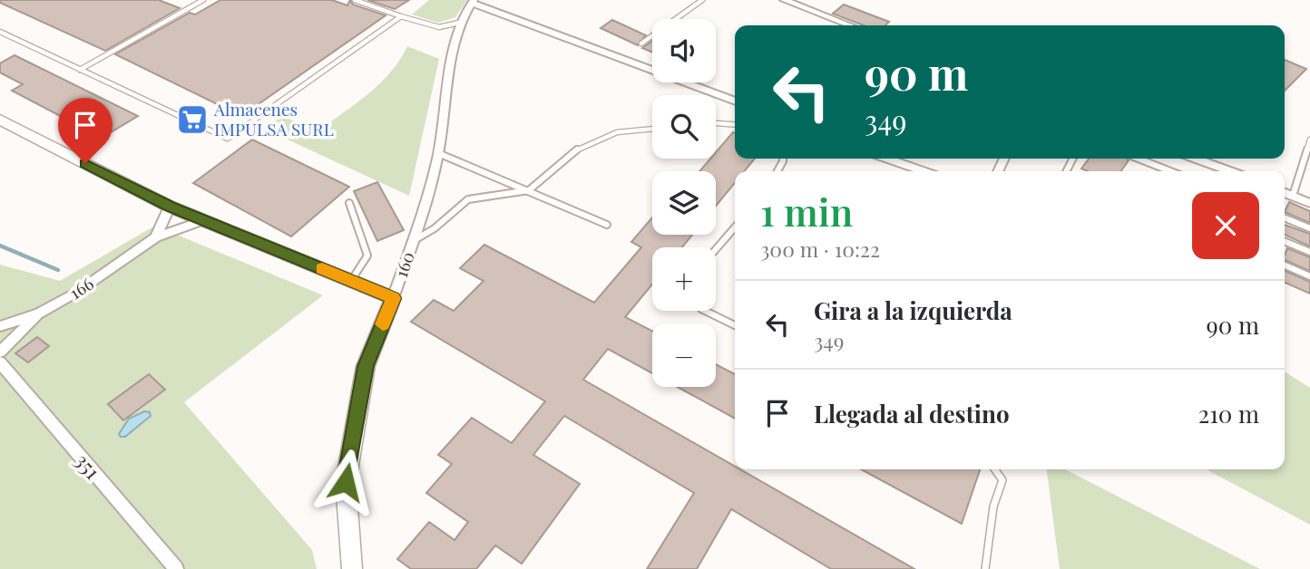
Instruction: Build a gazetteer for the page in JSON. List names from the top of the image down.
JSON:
{
  "streets": {
    "street": ["160", "166", "351"]
  },
  "places": {
    "supermarket": ["Almacenes IMPULSA SURL"]
  },
  "page": {
    "map_buttons": ["+", "−"],
    "turn": ["90 m", "349"],
    "heading": ["1 min", "300 m · 10:22"],
    "list": [
      {
        "name": "Gira a la izquierda",
        "note": "349",
        "value": "90 m"
      },
      {
        "name": "Llegada al destino",
        "value": "210 m"
      }
    ]
  }
}
